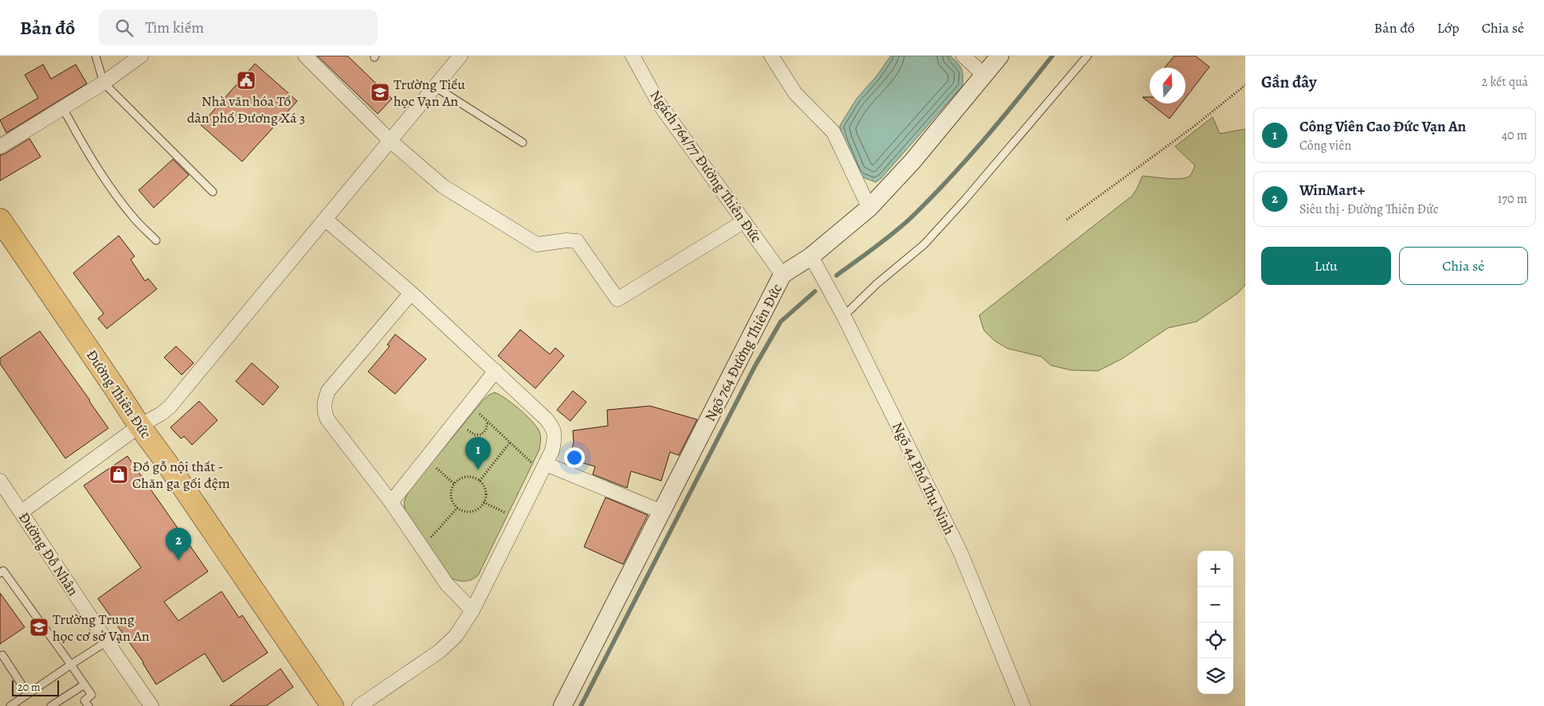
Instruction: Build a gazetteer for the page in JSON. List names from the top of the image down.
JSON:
{
  "streets": {
    "main road": ["Đường Thiên Đức"],
    "street": [
      "Ngách 764/77 Đường Thiên Đức",
      "Ngõ 764 Đường Thiên Đức",
      "Ngõ 44 Phố Thụ Ninh",
      "Đường Đỗ Nhân"
    ]
  },
  "crossings": [
    ["Ngách 764/77 Đường Thiên Đức", "Ngõ 764 Đường Thiên Đức"],
    ["Ngõ 764 Đường Thiên Đức", "Ngõ 44 Phố Thụ Ninh"]
  ],
  "places": {
    "public building": ["Nhà văn hóa Tổ dân phố Đương Xá 3"],
    "school or university": ["Trường Tiểu học Vạn An", "Trường Trung học cơ sở Vạn An"],
    "shop": ["Đồ gỗ nội thất - Chăn ga gối đệm"]
  },
  "scale_bar": "20 m",
  "north": "top",
  "page": {
    "header": "Bản đồ",
    "search": "Tìm kiếm",
    "nav": ["Bản đồ", "Lớp", "Chia sẻ"],
    "heading": ["Gần đây", "2 kết quả"],
    "list": [
      {
        "mark": "1",
        "name": "Công Viên Cao Đức Vạn An",
        "note": "Công viên",
        "value": "40 m"
      },
      {
        "mark": "2",
        "name": "WinMart+",
        "note": "Siêu thị · Đường Thiên Đức",
        "value": "170 m"
      }
    ],
    "buttons": ["Lưu", "Chia sẻ"],
    "pins": ["1", "2"],
    "map_buttons": ["+", "−"],
    "scale": "20 m"
  }
}
